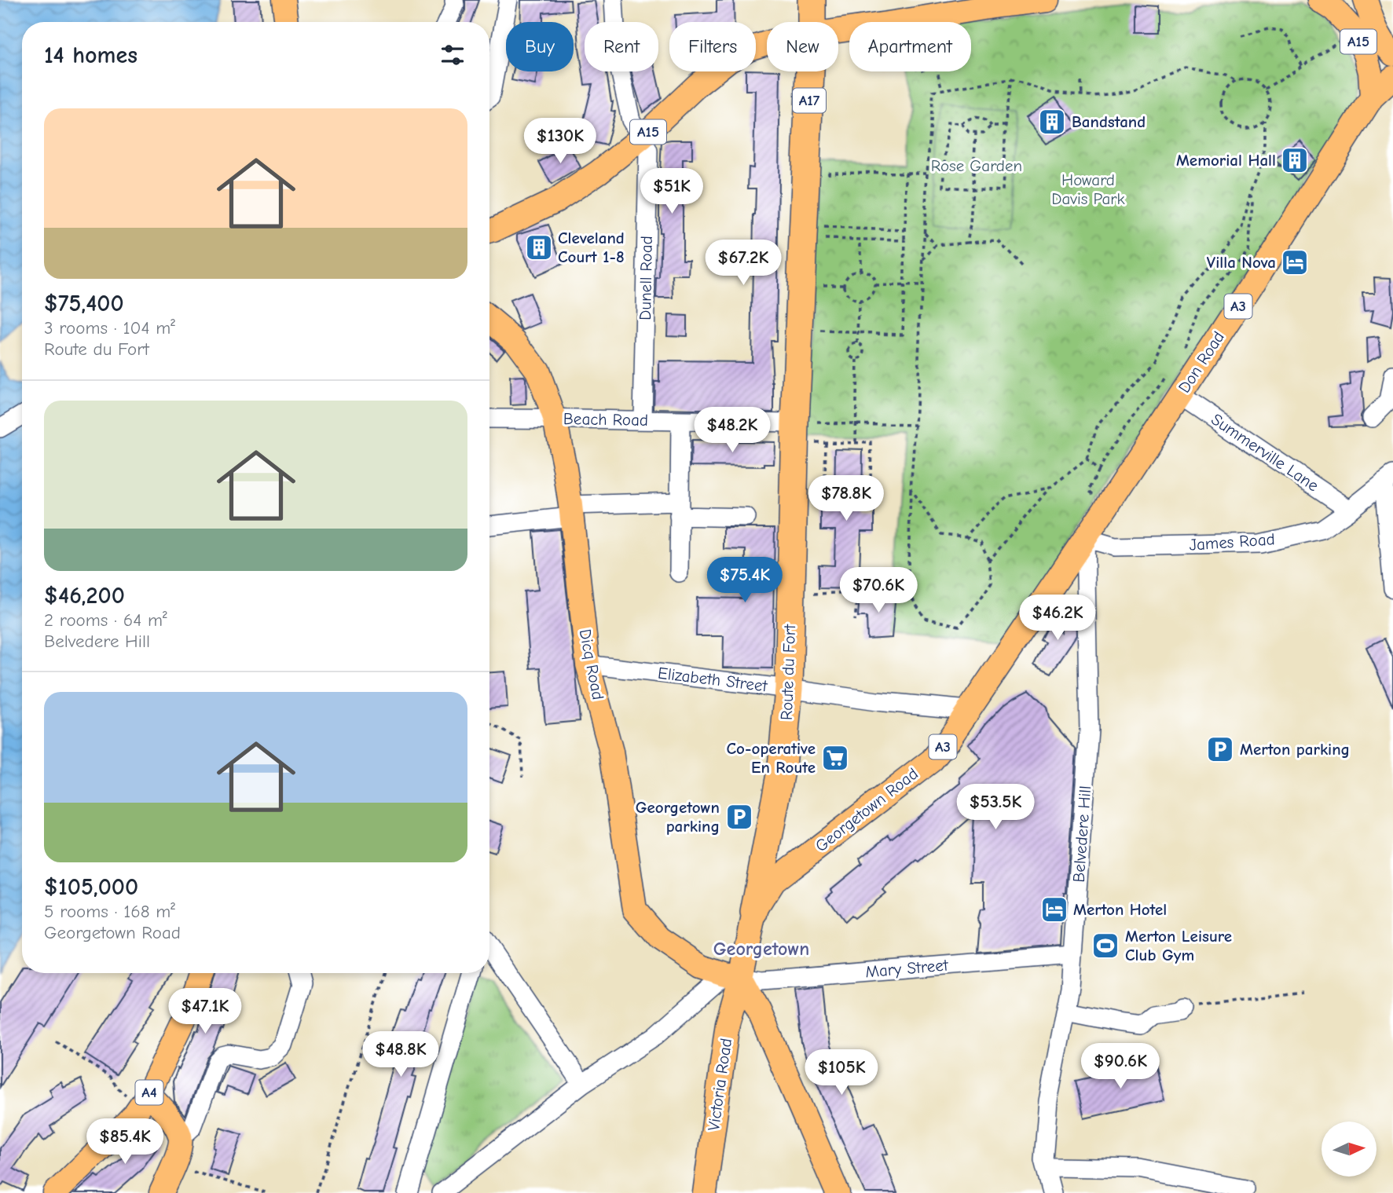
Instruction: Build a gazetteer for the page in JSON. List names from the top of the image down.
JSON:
{
  "streets": {
    "highway": ["A17", "Route du Fort"],
    "main road": [
      "A15",
      "A3",
      "Don Road",
      "Dicq Road",
      "Georgetown Road",
      "Victoria Road",
      "A4"
    ],
    "street": [
      "Dunell Road",
      "Beach Road",
      "Summerville Lane",
      "James Road",
      "Elizabeth Street",
      "Belvedere Hill",
      "Mary Street"
    ]
  },
  "crossings": [
    ["A15", "Dunell Road"],
    ["A15", "Don Road"],
    ["Dunell Road", "Beach Road"],
    ["Don Road", "Summerville Lane"],
    ["Don Road", "James Road"],
    ["Don Road", "Georgetown Road"],
    ["Don Road", "Belvedere Hill"],
    ["Beach Road", "Dicq Road"],
    ["Beach Road", "Route du Fort"],
    ["Summerville Lane", "James Road"],
    ["James Road", "Georgetown Road"],
    ["James Road", "Belvedere Hill"],
    ["Dicq Road", "Route du Fort"],
    ["Dicq Road", "Elizabeth Street"],
    ["Dicq Road", "Mary Street"],
    ["Dicq Road", "Victoria Road"],
    ["Route du Fort", "Elizabeth Street"],
    ["Route du Fort", "Georgetown Road"],
    ["Route du Fort", "Mary Street"],
    ["Route du Fort", "Victoria Road"],
    ["Elizabeth Street", "Georgetown Road"],
    ["Georgetown Road", "Belvedere Hill"],
    ["Belvedere Hill", "Mary Street"],
    ["Mary Street", "Victoria Road"]
  ],
  "districts": ["Georgetown"],
  "parks": ["Rose Garden", "Howard Davis Park"],
  "places": {
    "building": ["Bandstand", "Memorial Hall", "Cleveland Court 1-8"],
    "hotel": ["Villa Nova", "Merton Hotel"],
    "parking": ["Merton parking", "Georgetown parking"],
    "supermarket": ["Co-operative En Route"],
    "sports": ["Merton Leisure Club Gym"]
  },
  "north": "right",
  "page": {
    "chip": [
      "Buy",
      "Rent",
      "Filters",
      "New",
      "Apartment"
    ],
    "heading": "14 homes",
    "list": [
      {
        "name": "$75,400",
        "note": "3 rooms · 104 m² · Route du Fort"
      },
      {
        "name": "$46,200",
        "note": "2 rooms · 64 m² · Belvedere Hill"
      },
      {
        "name": "$105,000",
        "note": "5 rooms · 168 m² · Georgetown Road"
      }
    ],
    "price": [
      "$130K",
      "$51K",
      "$67.2K",
      "$48.2K",
      "$78.8K",
      "$75.4K",
      "$70.6K",
      "$46.2K",
      "$53.5K",
      "$47.1K",
      "$48.8K",
      "$90.6K",
      "$105K",
      "$85.4K"
    ]
  }
}
